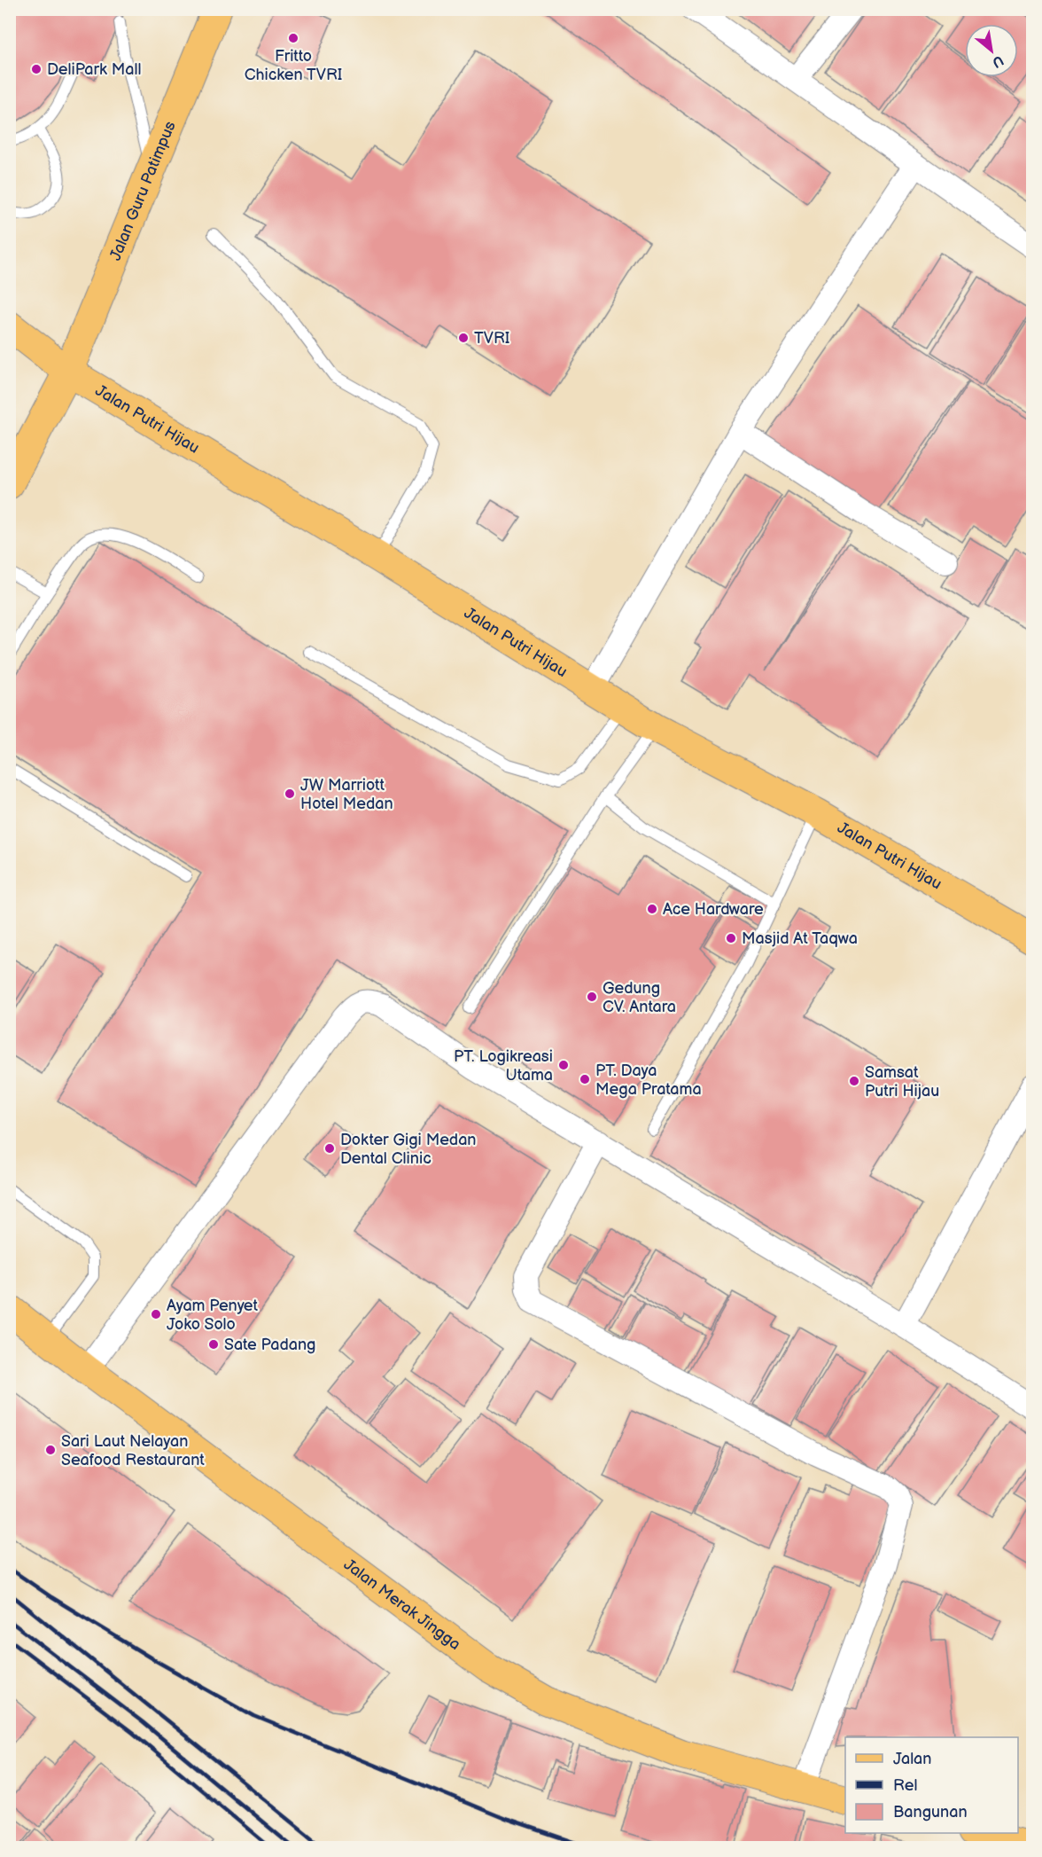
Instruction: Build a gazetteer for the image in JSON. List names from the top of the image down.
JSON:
{
  "streets": {
    "main road": ["Jalan Guru Patimpus", "Jalan Putri Hijau", "Jalan Merak Jingga"]
  },
  "crossings": [
    ["Jalan Guru Patimpus", "Jalan Putri Hijau"]
  ],
  "places": [
    "Fritto Chicken TVRI",
    "DeliPark Mall",
    "TVRI",
    "JW Marriott Hotel Medan",
    "Ace Hardware",
    "Masjid At Taqwa",
    "Gedung CV. Antara",
    "PT. Logikreasi Utama",
    "PT. Daya Mega Pratama",
    "Samsat Putri Hijau",
    "Dokter Gigi Medan Dental Clinic",
    "Ayam Penyet Joko Solo",
    "Sate Padang",
    "Sari Laut Nelayan Seafood Restaurant"
  ],
  "legend": ["Jalan", "Rel", "Bangunan"],
  "north": "bottom right"
}
